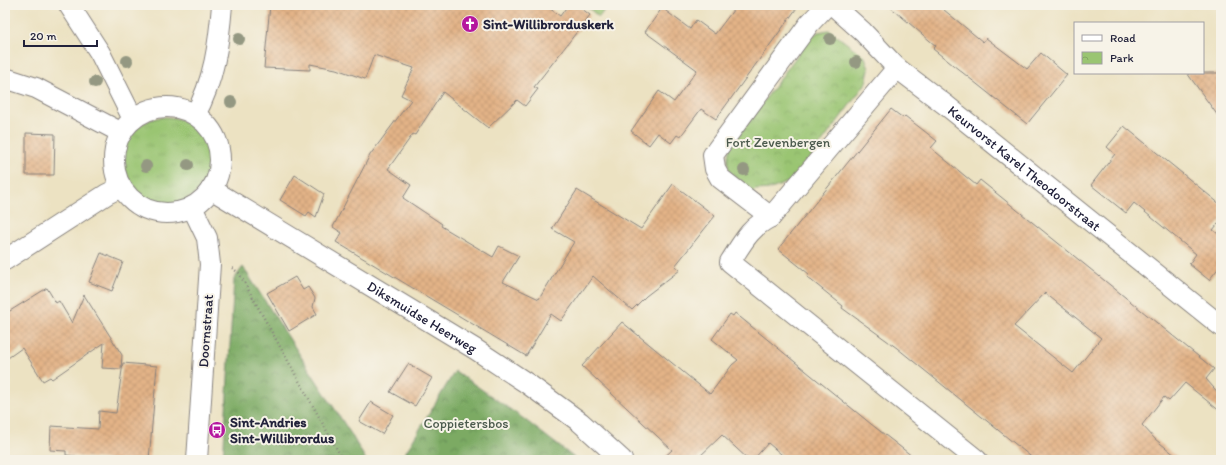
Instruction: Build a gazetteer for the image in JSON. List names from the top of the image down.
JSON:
{
  "streets": {
    "street": ["Keurvorst Karel Theodoorstraat", "Diksmuidse Heerweg", "Doornstraat"]
  },
  "crossings": [
    ["Diksmuidse Heerweg", "Doornstraat"]
  ],
  "parks": ["Fort Zevenbergen", "Coppietersbos"],
  "places": {
    "church": ["Sint-Willibrorduskerk"],
    "bus stop": ["Sint-Andries Sint-Willibrordus"]
  },
  "legend": ["Road", "Park"],
  "scale_bar": "20 m"
}
